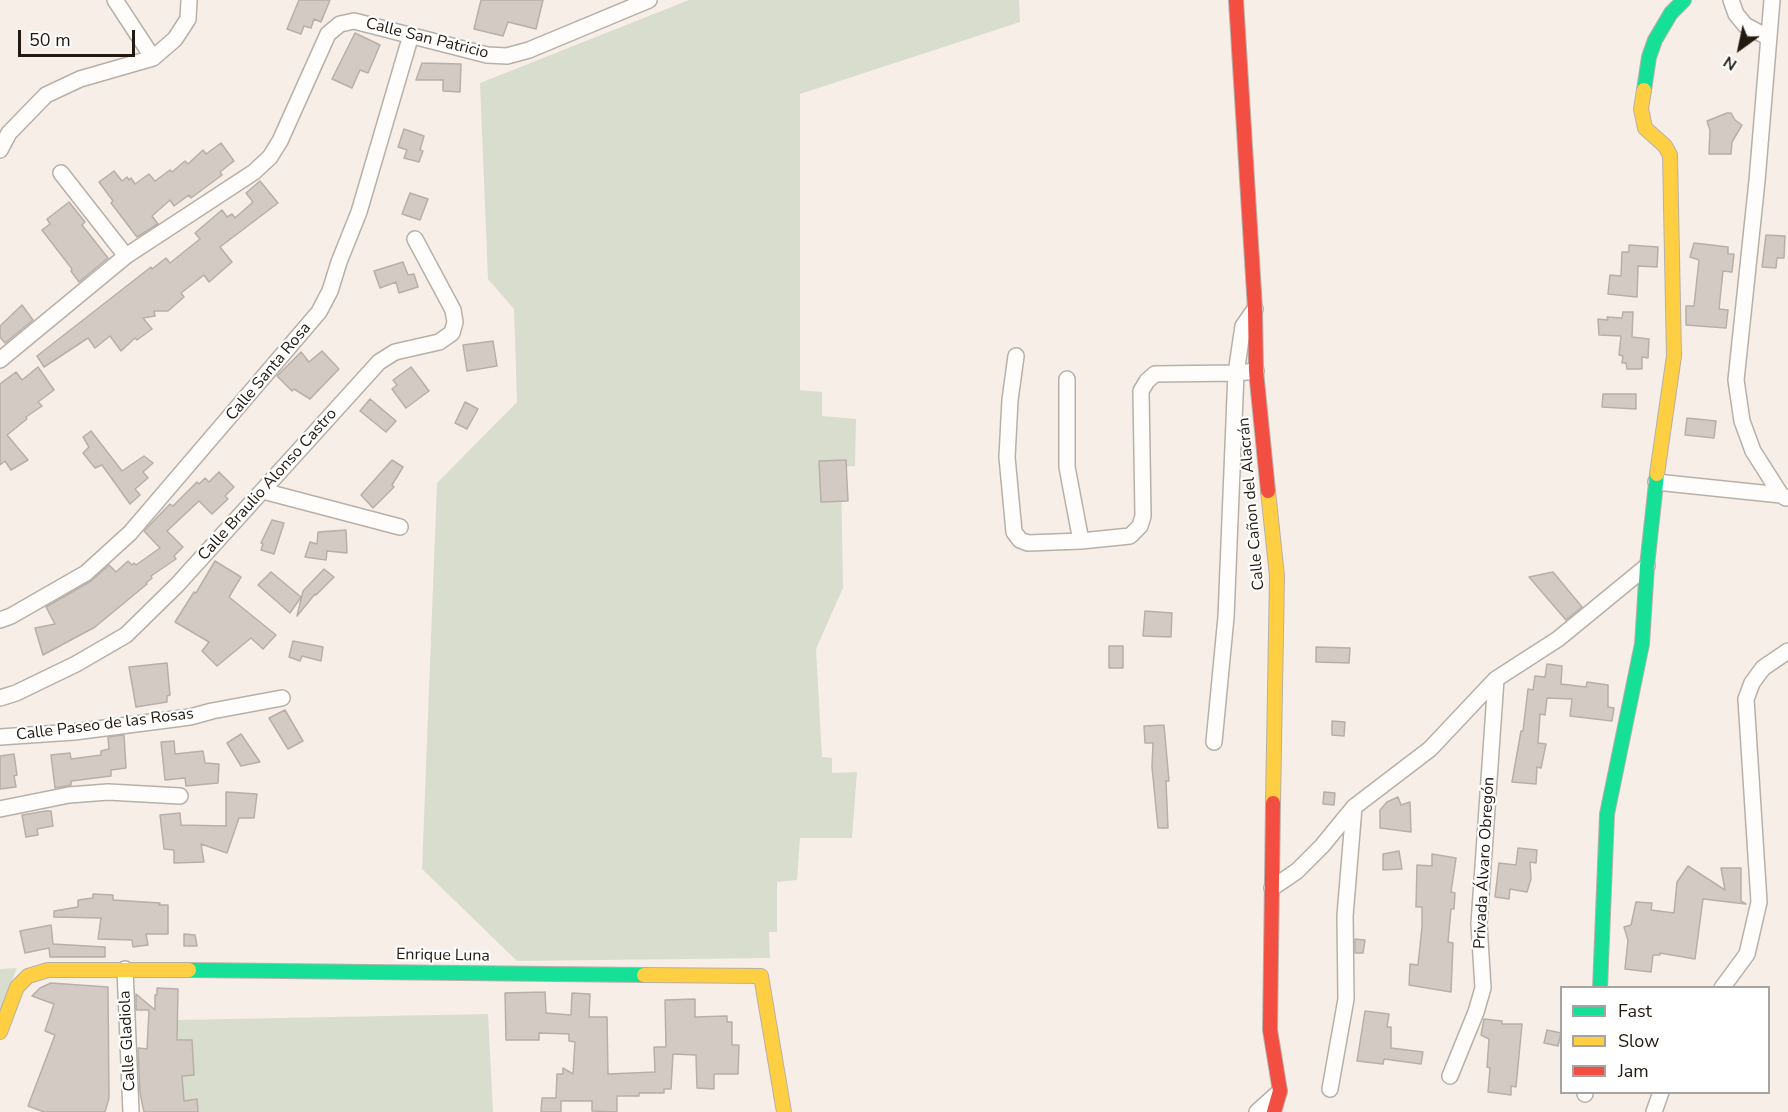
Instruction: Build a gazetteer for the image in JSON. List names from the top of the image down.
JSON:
{
  "streets": {
    "street": [
      "Calle San Patricio",
      "Calle Santa Rosa",
      "Calle Braulio Alonso Castro",
      "Calle Cañon del Alacrán",
      "Calle Paseo de las Rosas",
      "Privada Álvaro Obregón",
      "Enrique Luna",
      "Calle Gladiola"
    ]
  },
  "crossings": [
    ["Calle San Patricio", "Calle Santa Rosa"],
    ["Enrique Luna", "Calle Gladiola"]
  ],
  "legend": ["Fast", "Slow", "Jam"],
  "scale_bar": "50 m",
  "north": "bottom left"
}
